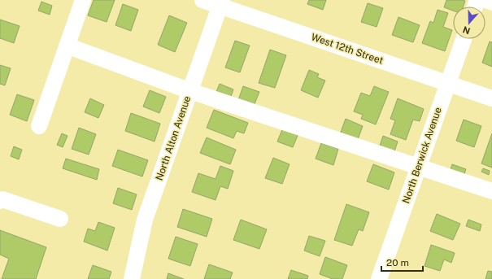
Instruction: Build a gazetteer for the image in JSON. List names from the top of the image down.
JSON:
{
  "streets": {
    "street": ["West 12th Street", "North Alton Avenue", "North Berwick Avenue"]
  },
  "crossings": [
    ["West 12th Street", "North Alton Avenue"],
    ["West 12th Street", "North Berwick Avenue"]
  ],
  "scale_bar": "20 m",
  "north": "bottom"
}
